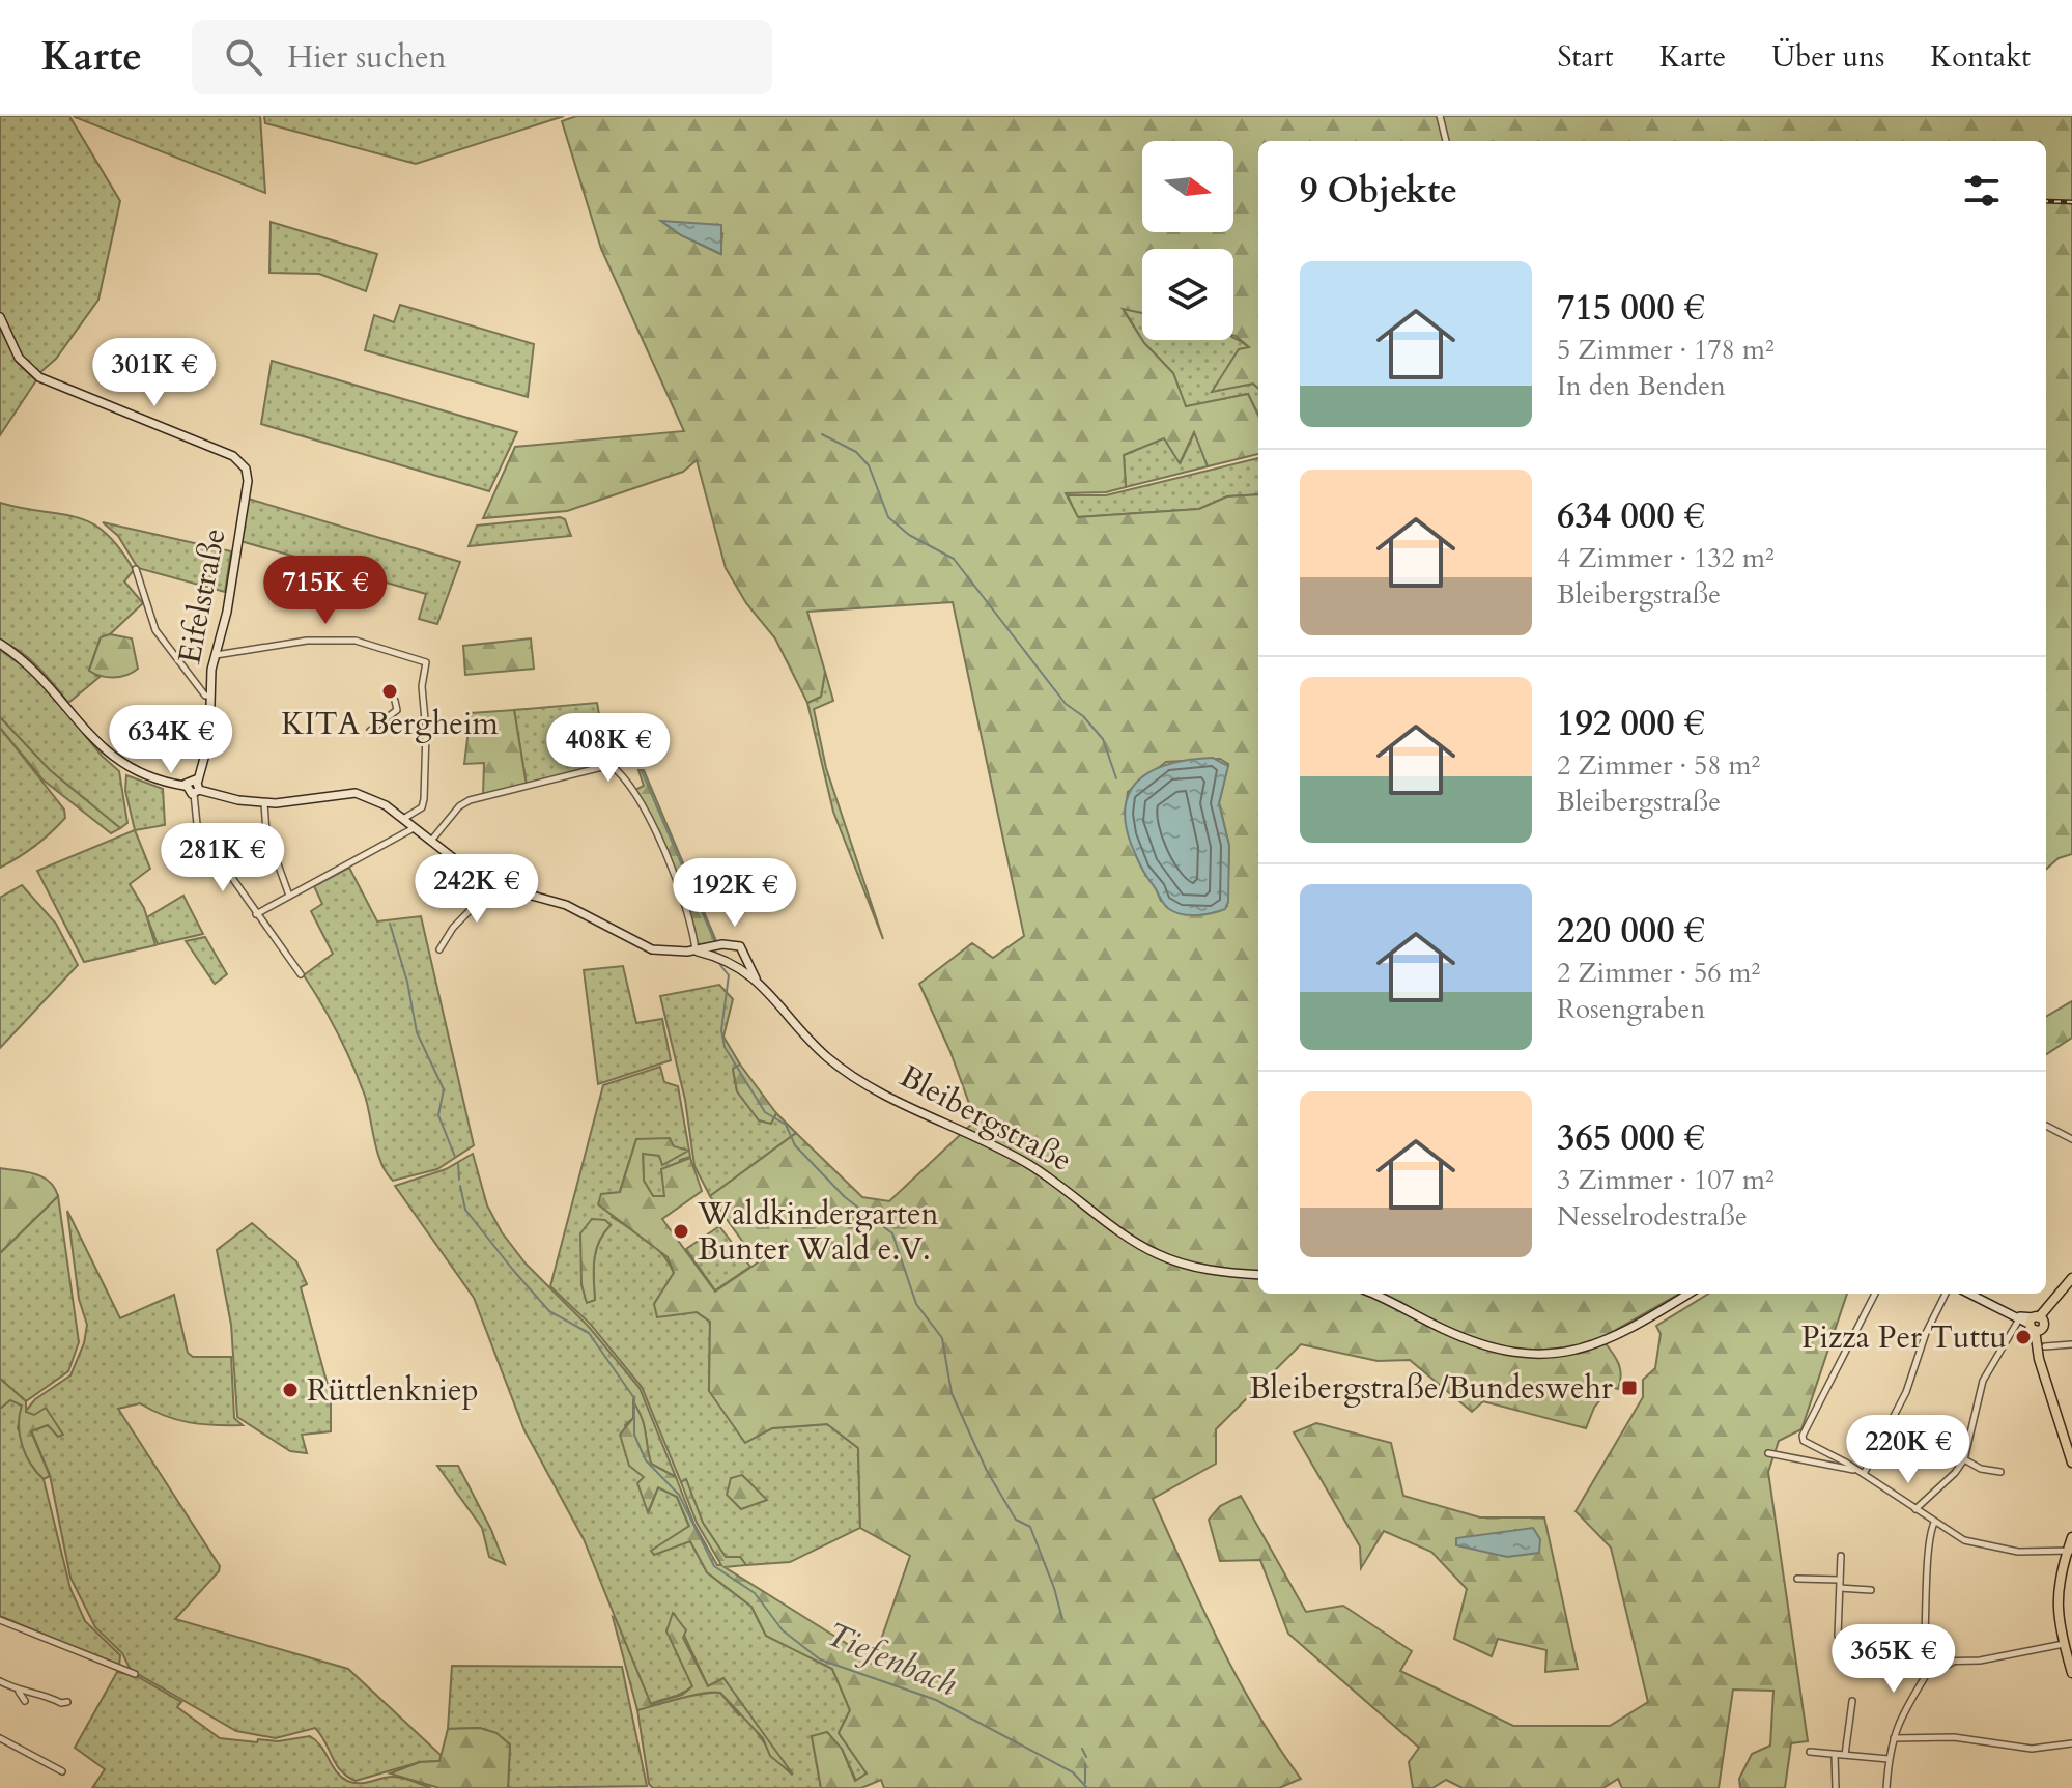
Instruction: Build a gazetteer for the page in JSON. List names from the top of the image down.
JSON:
{
  "streets": {
    "street": ["Eifelstraße", "Bleibergstraße"]
  },
  "water": ["Tiefenbach"],
  "places": {
    "other": [
      "KITA Bergheim",
      "Waldkindergarten Bunter Wald e.V.",
      "Pizza Per Tuttu",
      "Rüttlenkniep"
    ],
    "transit": ["Bleibergstraße/Bundeswehr"]
  },
  "north": "right",
  "page": {
    "header": "Karte",
    "search": "Hier suchen",
    "nav": [
      "Start",
      "Karte",
      "Über uns",
      "Kontakt"
    ],
    "heading": "9 Objekte",
    "list": [
      {
        "name": "715 000 €",
        "note": "5 Zimmer · 178 m² · In den Benden"
      },
      {
        "name": "634 000 €",
        "note": "4 Zimmer · 132 m² · Bleibergstraße"
      },
      {
        "name": "192 000 €",
        "note": "2 Zimmer · 58 m² · Bleibergstraße"
      },
      {
        "name": "220 000 €",
        "note": "2 Zimmer · 56 m² · Rosengraben"
      },
      {
        "name": "365 000 €",
        "note": "3 Zimmer · 107 m² · Nesselrodestraße"
      }
    ],
    "price": [
      "301K €",
      "715K €",
      "634K €",
      "408K €",
      "281K €",
      "242K €",
      "192K €",
      "220K €",
      "365K €"
    ]
  }
}
